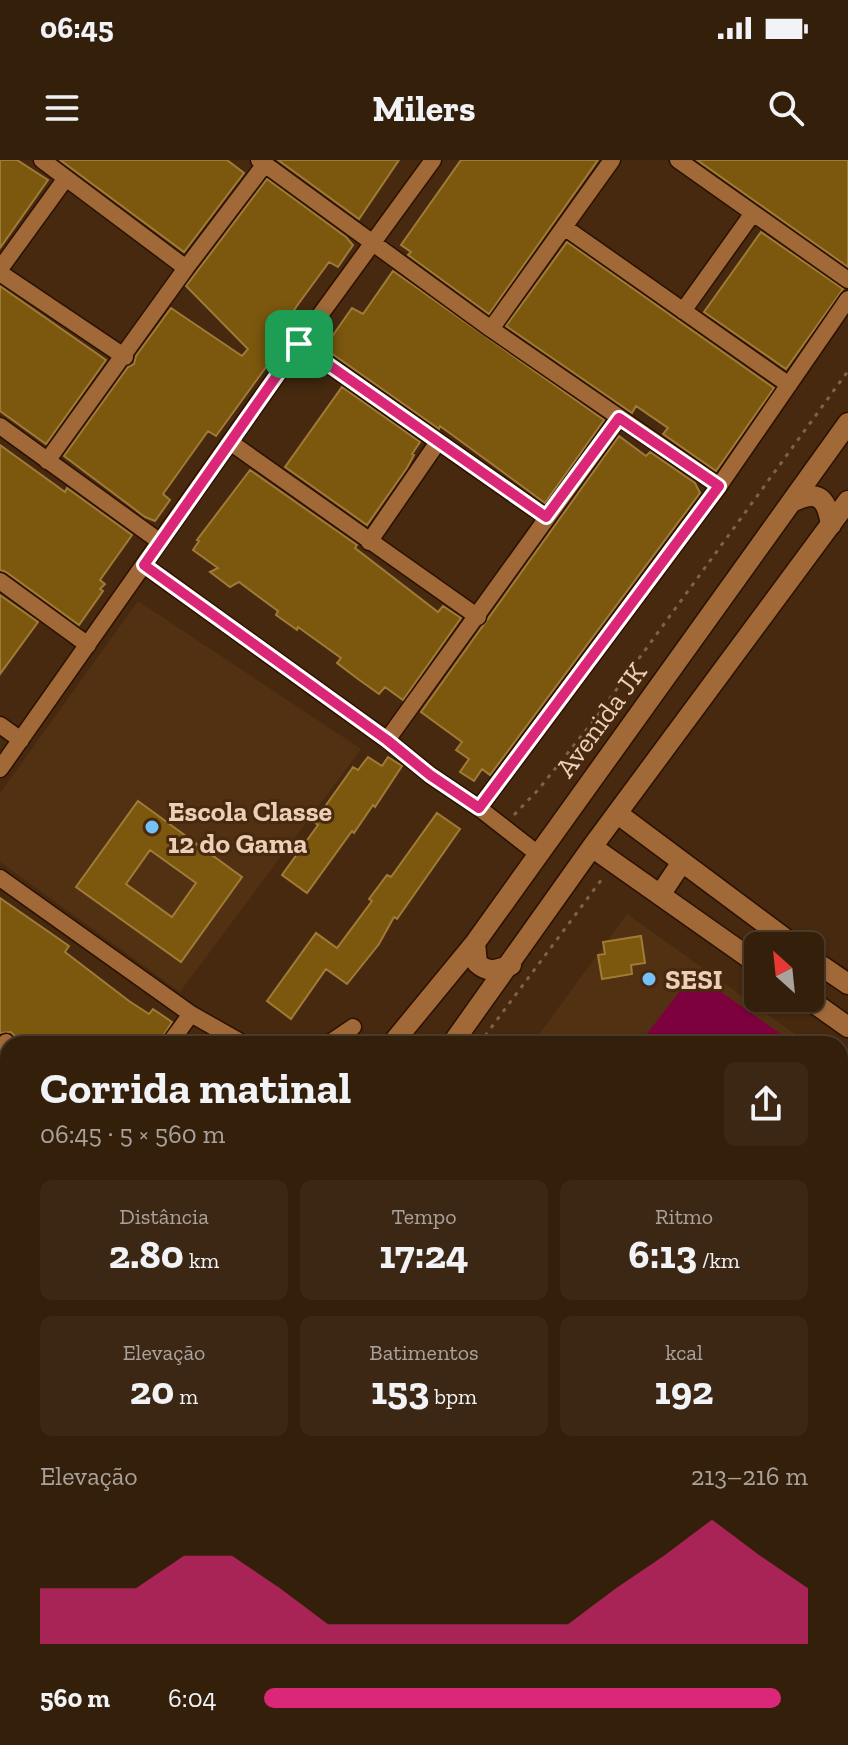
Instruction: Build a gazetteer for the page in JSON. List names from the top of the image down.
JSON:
{
  "streets": {
    "main road": ["Avenida JK"]
  },
  "places": ["Escola Classe 12 do Gama", "SESI"],
  "north": "top left",
  "page": {
    "status": "06:45",
    "header": "Milers",
    "heading": ["Corrida matinal", "06:45 · 5 × 560 m"],
    "stats": [
      ["Distância", "2.80 km"],
      ["Tempo", "17:24"],
      ["Ritmo", "6:13 /km"],
      ["Elevação", "20 m"],
      ["Batimentos", "153 bpm"],
      ["kcal", "192"]
    ],
    "chart": ["Elevação", "213–216 m"],
    "list": [
      {
        "name": "560 m",
        "note": "6:04"
      }
    ]
  }
}
